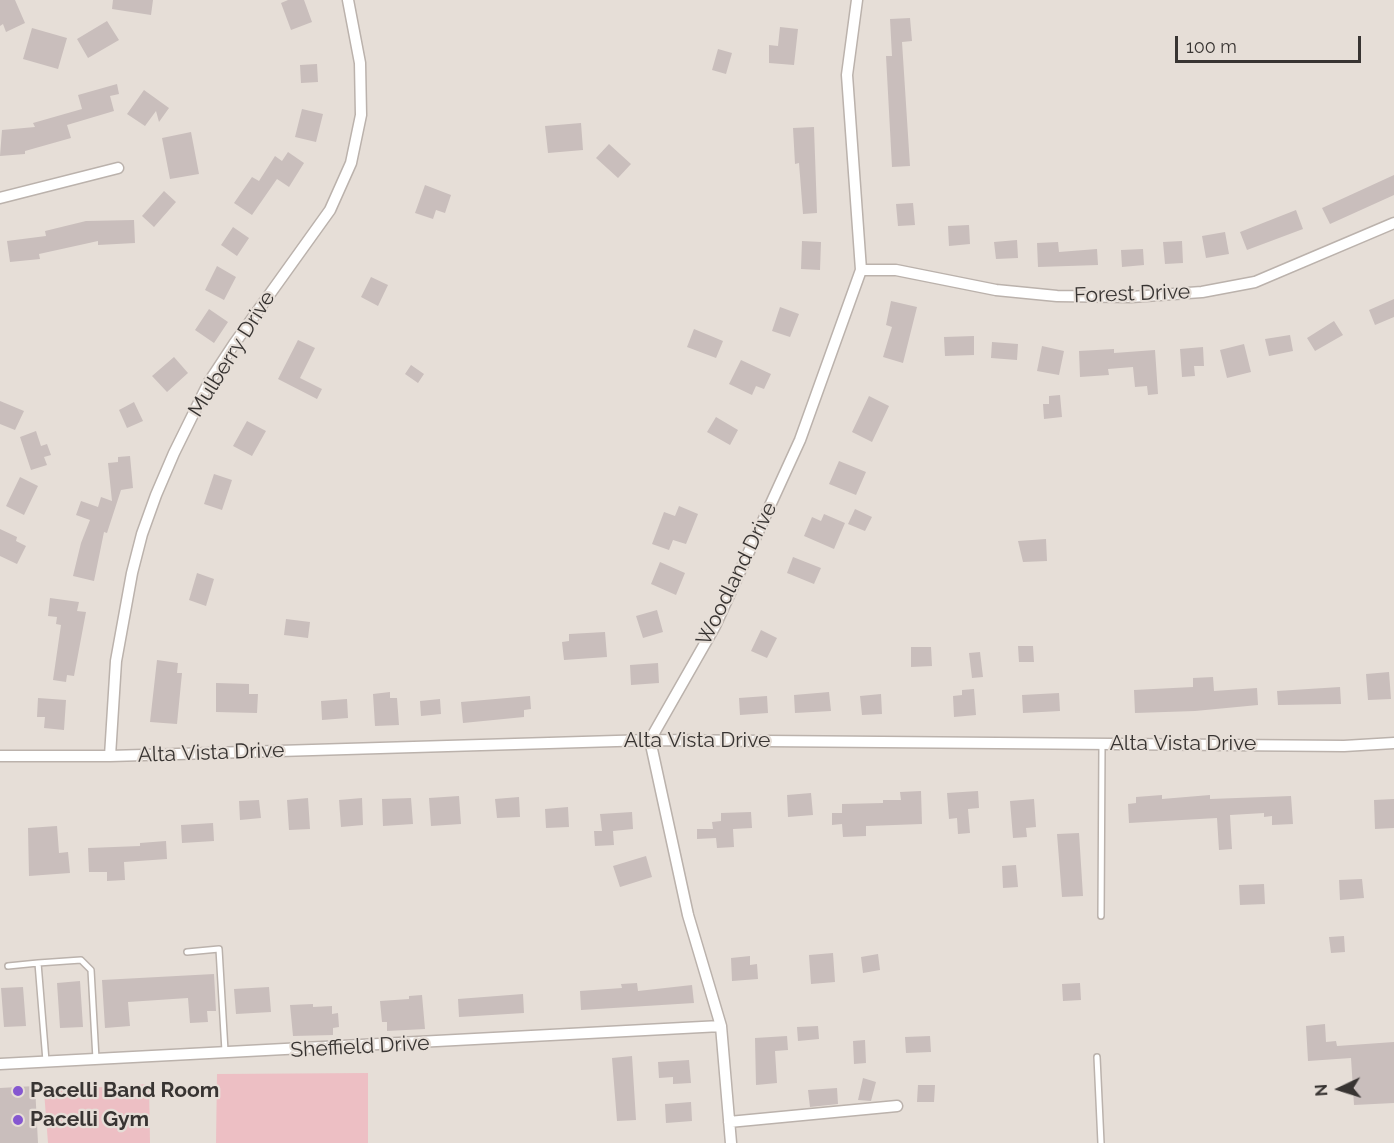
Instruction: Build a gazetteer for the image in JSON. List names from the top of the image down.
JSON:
{
  "streets": {
    "street": [
      "Forest Drive",
      "Mulberry Drive",
      "Woodland Drive",
      "Alta Vista Drive",
      "Sheffield Drive"
    ]
  },
  "crossings": [
    ["Forest Drive", "Woodland Drive"],
    ["Mulberry Drive", "Alta Vista Drive"],
    ["Woodland Drive", "Alta Vista Drive"]
  ],
  "places": ["Pacelli Band Room", "Pacelli Gym"],
  "scale_bar": "100 m",
  "north": "left"
}
